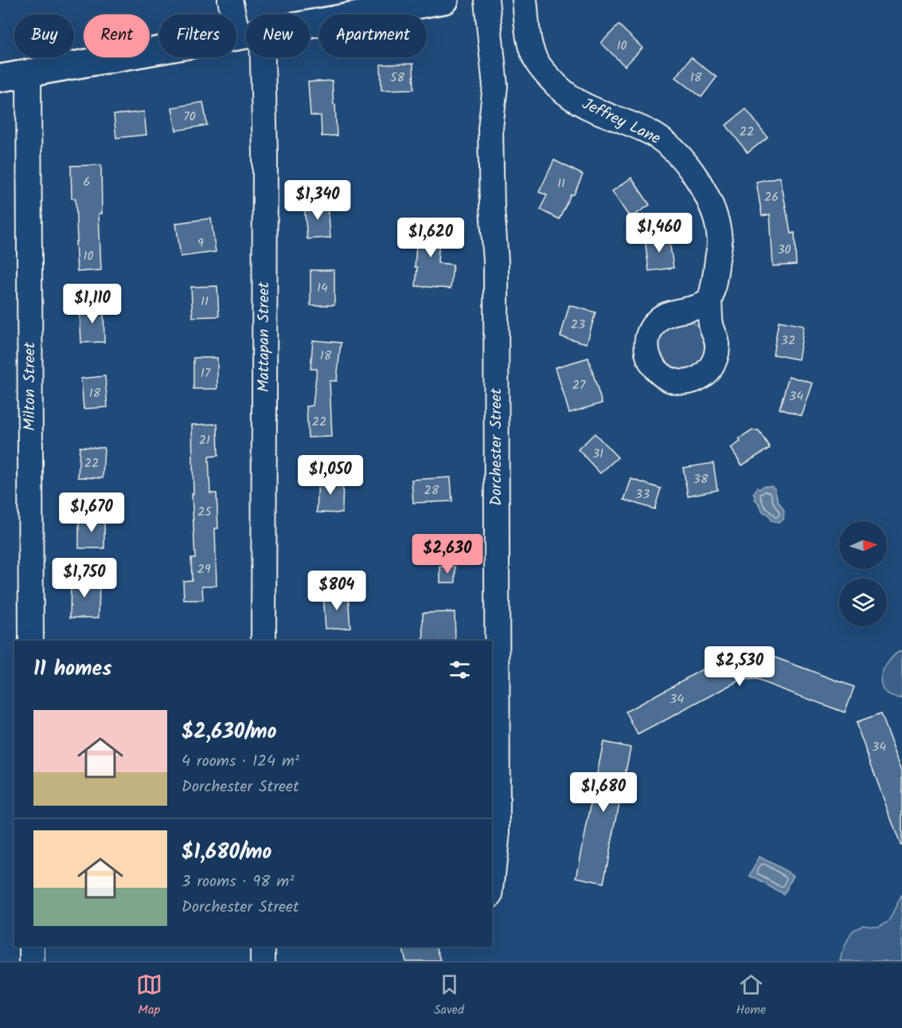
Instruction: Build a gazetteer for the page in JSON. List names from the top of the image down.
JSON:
{
  "streets": {
    "street": [
      "Jeffrey Lane",
      "Mattapan Street",
      "Milton Street",
      "Dorchester Street"
    ]
  },
  "house_numbers": [
    "10",
    "58",
    "18",
    "70",
    "22",
    "6",
    "11",
    "26",
    "9",
    "30",
    "10",
    "14",
    "11",
    "23",
    "32",
    "18",
    "17",
    "27",
    "18",
    "34",
    "22",
    "21",
    "31",
    "22",
    "38",
    "28",
    "33",
    "25",
    "29",
    "34",
    "34"
  ],
  "north": "right",
  "page": {
    "chip": [
      "Buy",
      "Rent",
      "Filters",
      "New",
      "Apartment"
    ],
    "price": [
      "$1,340",
      "$1,460",
      "$1,620",
      "$1,110",
      "$1,050",
      "$1,670",
      "$2,630",
      "$1,750",
      "$804",
      "$2,530",
      "$1,680"
    ],
    "heading": "11 homes",
    "list": [
      {
        "name": "$2,630/mo",
        "note": "4 rooms · 124 m² · Dorchester Street"
      },
      {
        "name": "$1,680/mo",
        "note": "3 rooms · 98 m² · Dorchester Street"
      }
    ],
    "tabs": ["Map", "Saved", "Home"]
  }
}
